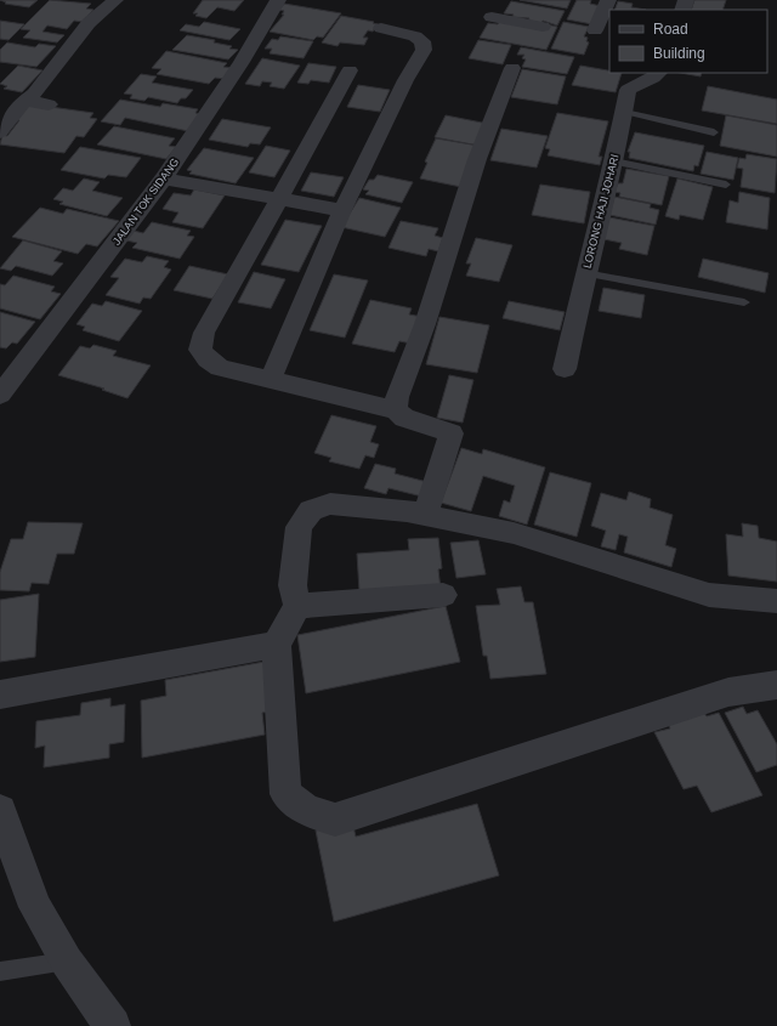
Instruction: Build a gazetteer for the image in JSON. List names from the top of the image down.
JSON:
{
  "streets": {
    "street": ["JALAN TOK SIDANG", "LORONG HAJI JOHARI"]
  },
  "legend": ["Road", "Building"]
}
